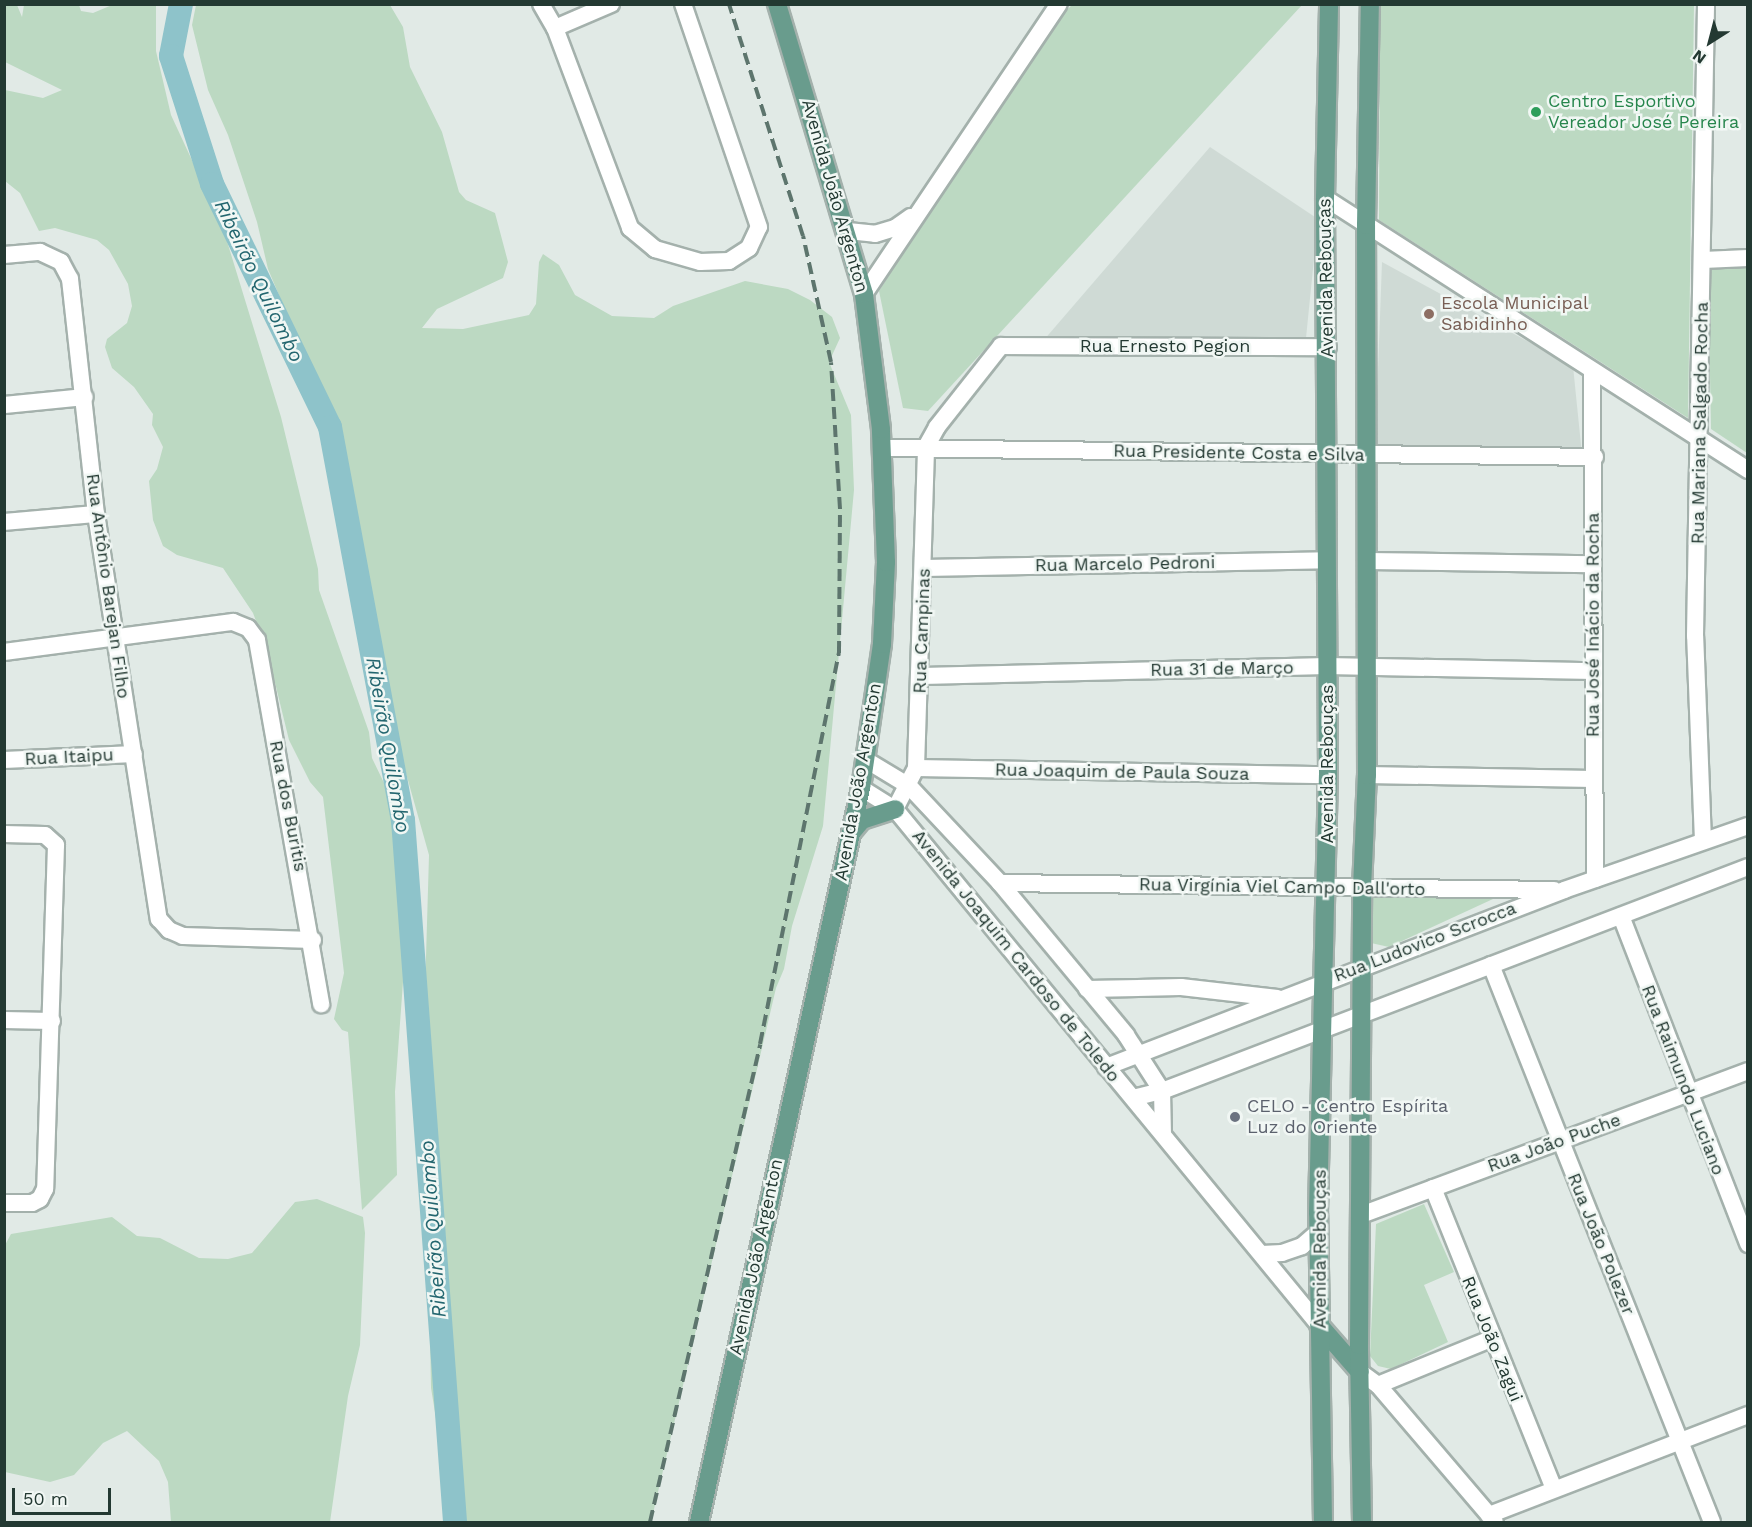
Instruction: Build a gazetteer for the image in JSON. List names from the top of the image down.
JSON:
{
  "streets": {
    "main road": ["Avenida João Argenton", "Avenida Rebouças"],
    "street": [
      "Rua Ernesto Pegion",
      "Rua Mariana Salgado Rocha",
      "Rua Presidente Costa e Silva",
      "Rua Marcelo Pedroni",
      "Rua Antônio Barejan Filho",
      "Rua José Inácio da Rocha",
      "Rua Campinas",
      "Rua 31 de Março",
      "Rua Itaipu",
      "Rua Joaquim de Paula Souza",
      "Rua dos Buritis",
      "Rua Virgínia Viel Campo Dall'orto",
      "Rua Ludovico Scrocca",
      "Avenida Joaquim Cardoso de Toledo",
      "Rua Raimundo Luciano",
      "Rua João Puche",
      "Rua João Polezer",
      "Rua João Zagui"
    ]
  },
  "crossings": [
    ["Avenida João Argenton", "Rua Presidente Costa e Silva"],
    ["Avenida João Argenton", "Avenida Joaquim Cardoso de Toledo"],
    ["Avenida Rebouças", "Rua Ernesto Pegion"],
    ["Avenida Rebouças", "Rua Presidente Costa e Silva"],
    ["Avenida Rebouças", "Rua Marcelo Pedroni"],
    ["Avenida Rebouças", "Rua 31 de Março"],
    ["Avenida Rebouças", "Rua Joaquim de Paula Souza"],
    ["Avenida Rebouças", "Rua Virgínia Viel Campo Dall'orto"],
    ["Avenida Rebouças", "Rua Ludovico Scrocca"],
    ["Avenida Rebouças", "Avenida Joaquim Cardoso de Toledo"],
    ["Avenida Rebouças", "Rua João Puche"],
    ["Rua Ernesto Pegion", "Rua Presidente Costa e Silva"],
    ["Rua Ernesto Pegion", "Rua Campinas"],
    ["Rua Mariana Salgado Rocha", "Rua Ludovico Scrocca"],
    ["Rua Presidente Costa e Silva", "Rua José Inácio da Rocha"],
    ["Rua Presidente Costa e Silva", "Rua Campinas"],
    ["Rua Marcelo Pedroni", "Rua Campinas"],
    ["Rua Antônio Barejan Filho", "Rua Itaipu"],
    ["Rua Antônio Barejan Filho", "Rua dos Buritis"],
    ["Rua José Inácio da Rocha", "Rua 31 de Março"],
    ["Rua José Inácio da Rocha", "Rua Ludovico Scrocca"],
    ["Rua Campinas", "Rua 31 de Março"],
    ["Rua Campinas", "Rua Joaquim de Paula Souza"],
    ["Rua Campinas", "Avenida Joaquim Cardoso de Toledo"],
    ["Rua Virgínia Viel Campo Dall'orto", "Rua Ludovico Scrocca"],
    ["Rua Virgínia Viel Campo Dall'orto", "Avenida Joaquim Cardoso de Toledo"],
    ["Rua Ludovico Scrocca", "Avenida Joaquim Cardoso de Toledo"],
    ["Rua Raimundo Luciano", "Rua João Puche"],
    ["Rua João Puche", "Rua João Polezer"],
    ["Rua João Puche", "Rua João Zagui"]
  ],
  "water": ["Ribeirão Quilombo"],
  "places": ["Centro Esportivo Vereador José Pereira", "Escola Municipal Sabidinho", "CELO - Centro Espírita Luz do Oriente"],
  "scale_bar": "50 m",
  "north": "bottom left"
}
